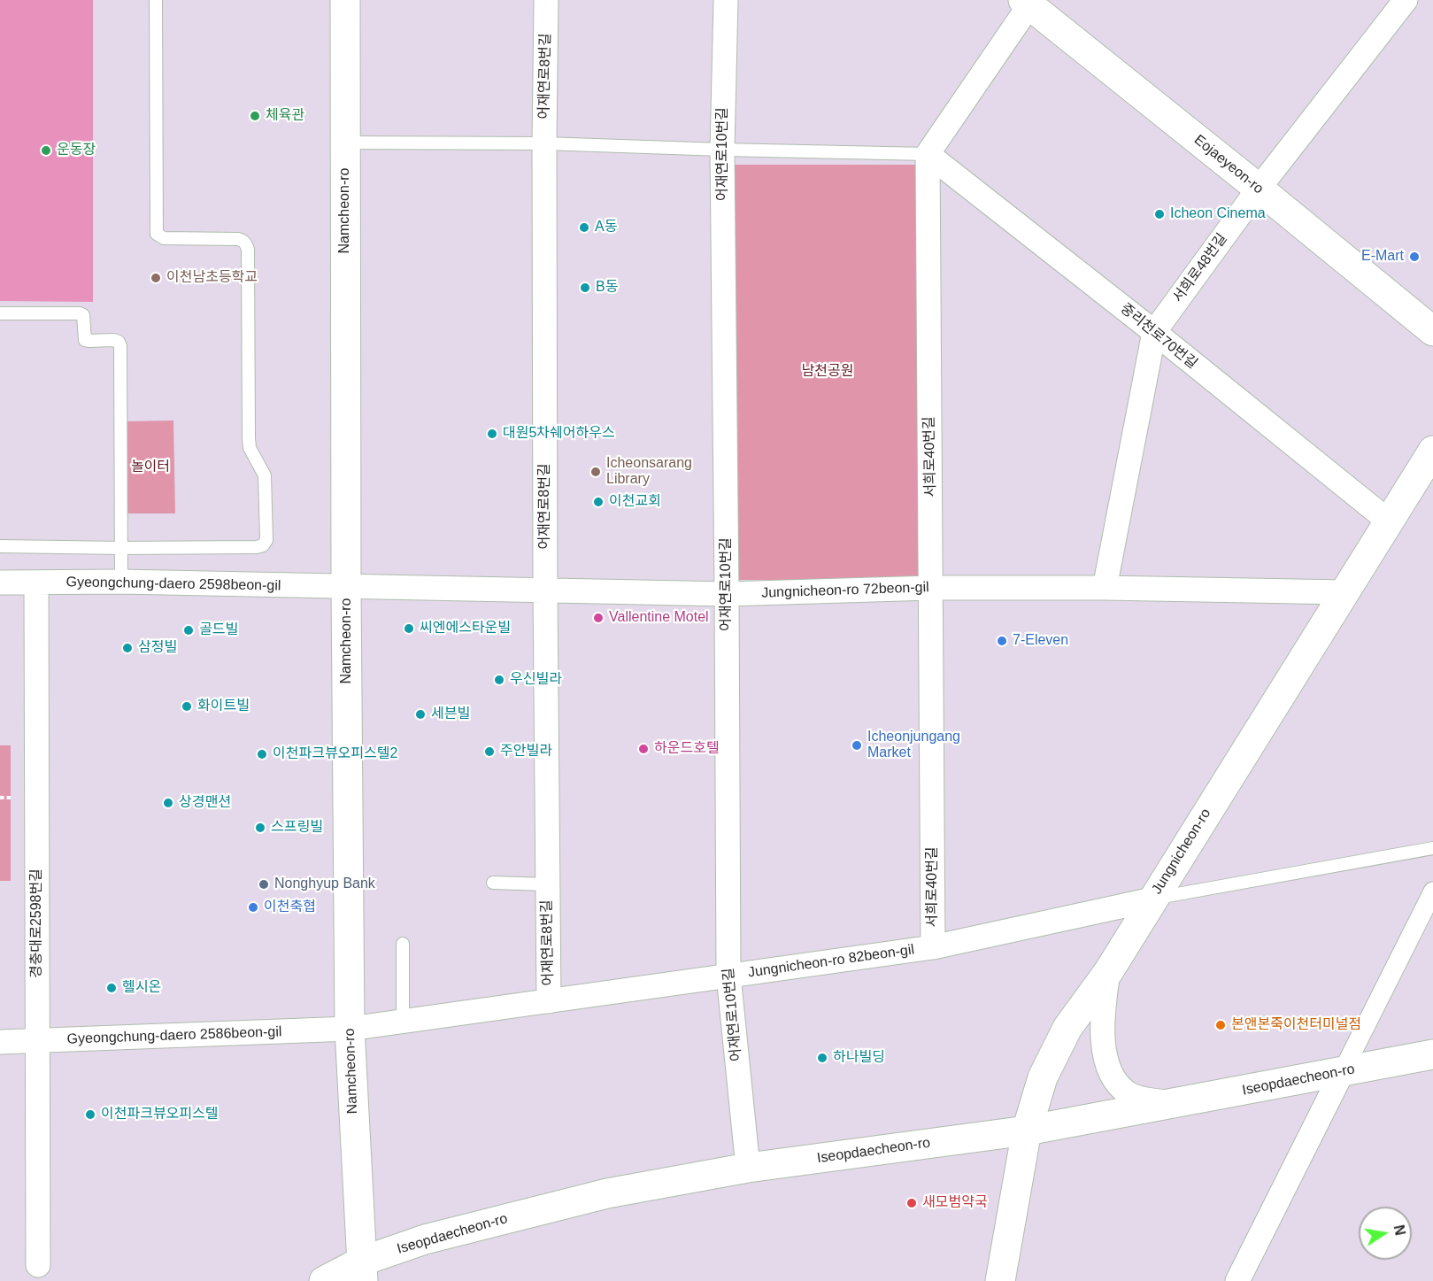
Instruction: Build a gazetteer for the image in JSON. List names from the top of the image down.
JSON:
{
  "streets": {
    "street": [
      "어재연로8번길",
      "어재연로10번길",
      "Eojaeyeon-ro",
      "Namcheon-ro",
      "서희로48번길",
      "중리천로70번길",
      "서희로40번길",
      "Gyeongchung-daero 2598beon-gil",
      "Jungnicheon-ro 72beon-gil",
      "Jungnicheon-ro",
      "경충대로2598번길",
      "Jungnicheon-ro 82beon-gil",
      "Gyeongchung-daero 2586beon-gil",
      "Iseopdaecheon-ro"
    ]
  },
  "crossings": [
    ["어재연로8번길", "Jungnicheon-ro 72beon-gil"],
    ["어재연로8번길", "Jungnicheon-ro 82beon-gil"],
    ["어재연로10번길", "Jungnicheon-ro 72beon-gil"],
    ["어재연로10번길", "Jungnicheon-ro 82beon-gil"],
    ["어재연로10번길", "Iseopdaecheon-ro"],
    ["Eojaeyeon-ro", "서희로48번길"],
    ["Namcheon-ro", "Gyeongchung-daero 2598beon-gil"],
    ["Namcheon-ro", "Jungnicheon-ro 72beon-gil"],
    ["Namcheon-ro", "Jungnicheon-ro 82beon-gil"],
    ["Namcheon-ro", "Gyeongchung-daero 2586beon-gil"],
    ["Namcheon-ro", "Iseopdaecheon-ro"],
    ["서희로48번길", "중리천로70번길"],
    ["서희로48번길", "Jungnicheon-ro 72beon-gil"],
    ["중리천로70번길", "서희로40번길"],
    ["중리천로70번길", "Jungnicheon-ro"],
    ["서희로40번길", "Jungnicheon-ro 72beon-gil"],
    ["서희로40번길", "Jungnicheon-ro 82beon-gil"],
    ["Gyeongchung-daero 2598beon-gil", "Jungnicheon-ro 72beon-gil"],
    ["Gyeongchung-daero 2598beon-gil", "경충대로2598번길"],
    ["Jungnicheon-ro 72beon-gil", "Jungnicheon-ro"],
    ["Jungnicheon-ro", "Jungnicheon-ro 82beon-gil"],
    ["Jungnicheon-ro", "Iseopdaecheon-ro"],
    ["경충대로2598번길", "Gyeongchung-daero 2586beon-gil"],
    ["Jungnicheon-ro 82beon-gil", "Gyeongchung-daero 2586beon-gil"]
  ],
  "parks": ["남천공원", "놀이터"],
  "places": [
    "체육관",
    "운동장",
    "Icheon Cinema",
    "A동",
    "E-Mart",
    "이천남초등학교",
    "B동",
    "대원5차쉐어하우스",
    "Icheonsarang Library",
    "이천교회",
    "Vallentine Motel",
    "씨엔에스타운빌",
    "골드빌",
    "7-Eleven",
    "삼정빌",
    "우신빌라",
    "화이트빌",
    "세븐빌",
    "Icheonjungang Market",
    "하운드호텔",
    "주안빌라",
    "이천파크뷰오피스텔2",
    "상경맨션",
    "스프링빌",
    "Nonghyup Bank",
    "이천축협",
    "헬시온",
    "본앤본죽이천터미널점",
    "하나빌딩",
    "이천파크뷰오피스텔",
    "새모범약국"
  ],
  "north": "right"
}
